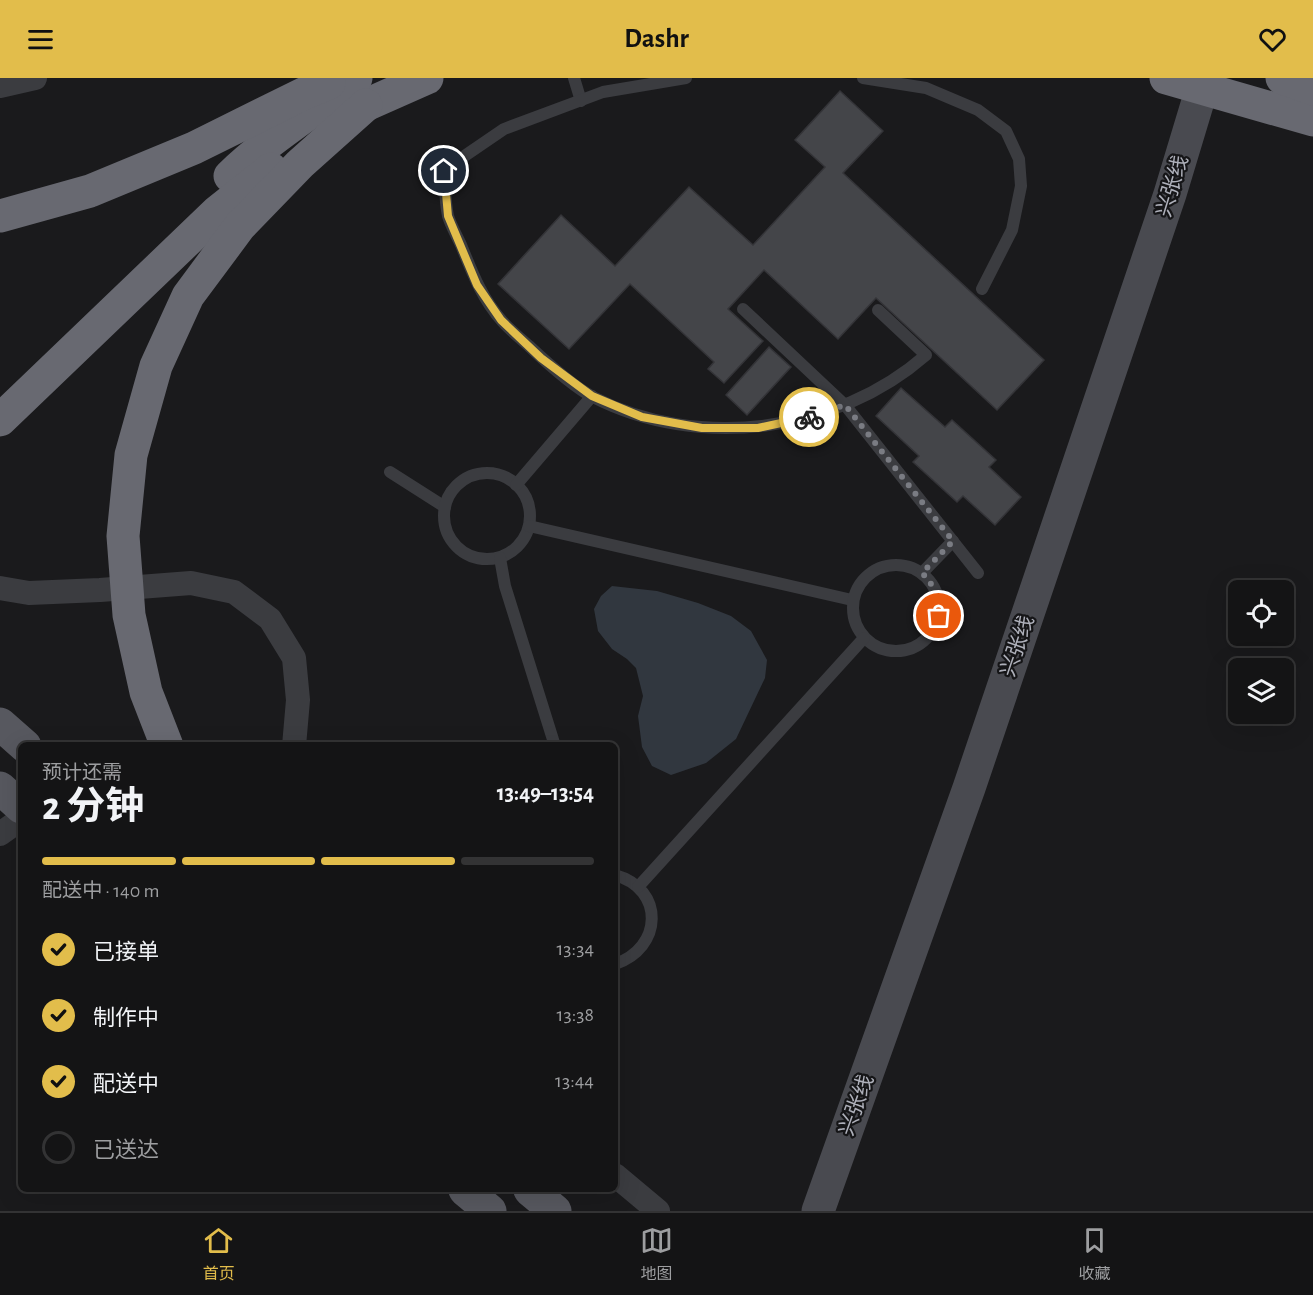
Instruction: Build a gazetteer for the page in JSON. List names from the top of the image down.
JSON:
{
  "streets": {
    "main road": ["兴张线"]
  },
  "page": {
    "header": "Dashr",
    "heading": ["2 分钟", "预计还需", "13:49–13:54"],
    "bar": "配送中 · 140 m",
    "list": [
      ["已接单", "13:34"],
      ["制作中", "13:38"],
      ["配送中", "13:44"],
      "已送达"
    ],
    "tabs": ["首页", "地图", "收藏"]
  }
}
